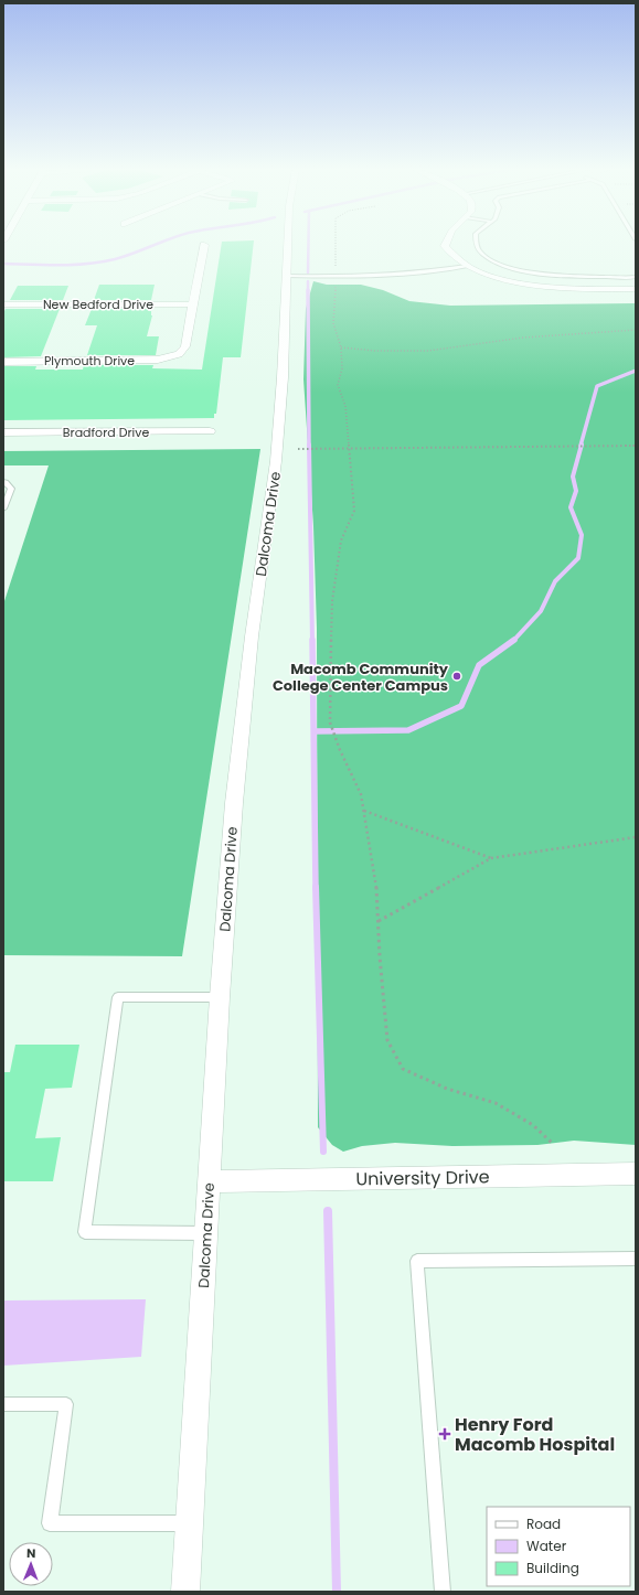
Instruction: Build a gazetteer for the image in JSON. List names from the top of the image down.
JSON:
{
  "streets": {
    "street": [
      "New Bedford Drive",
      "Plymouth Drive",
      "Bradford Drive",
      "Dalcoma Drive",
      "University Drive"
    ]
  },
  "crossings": [
    ["New Bedford Drive", "Plymouth Drive"],
    ["Dalcoma Drive", "University Drive"]
  ],
  "places": {
    "other": ["Macomb Community College Center Campus"],
    "health": ["Henry Ford Macomb Hospital"]
  },
  "legend": ["Road", "Water", "Building"],
  "north": "top"
}
